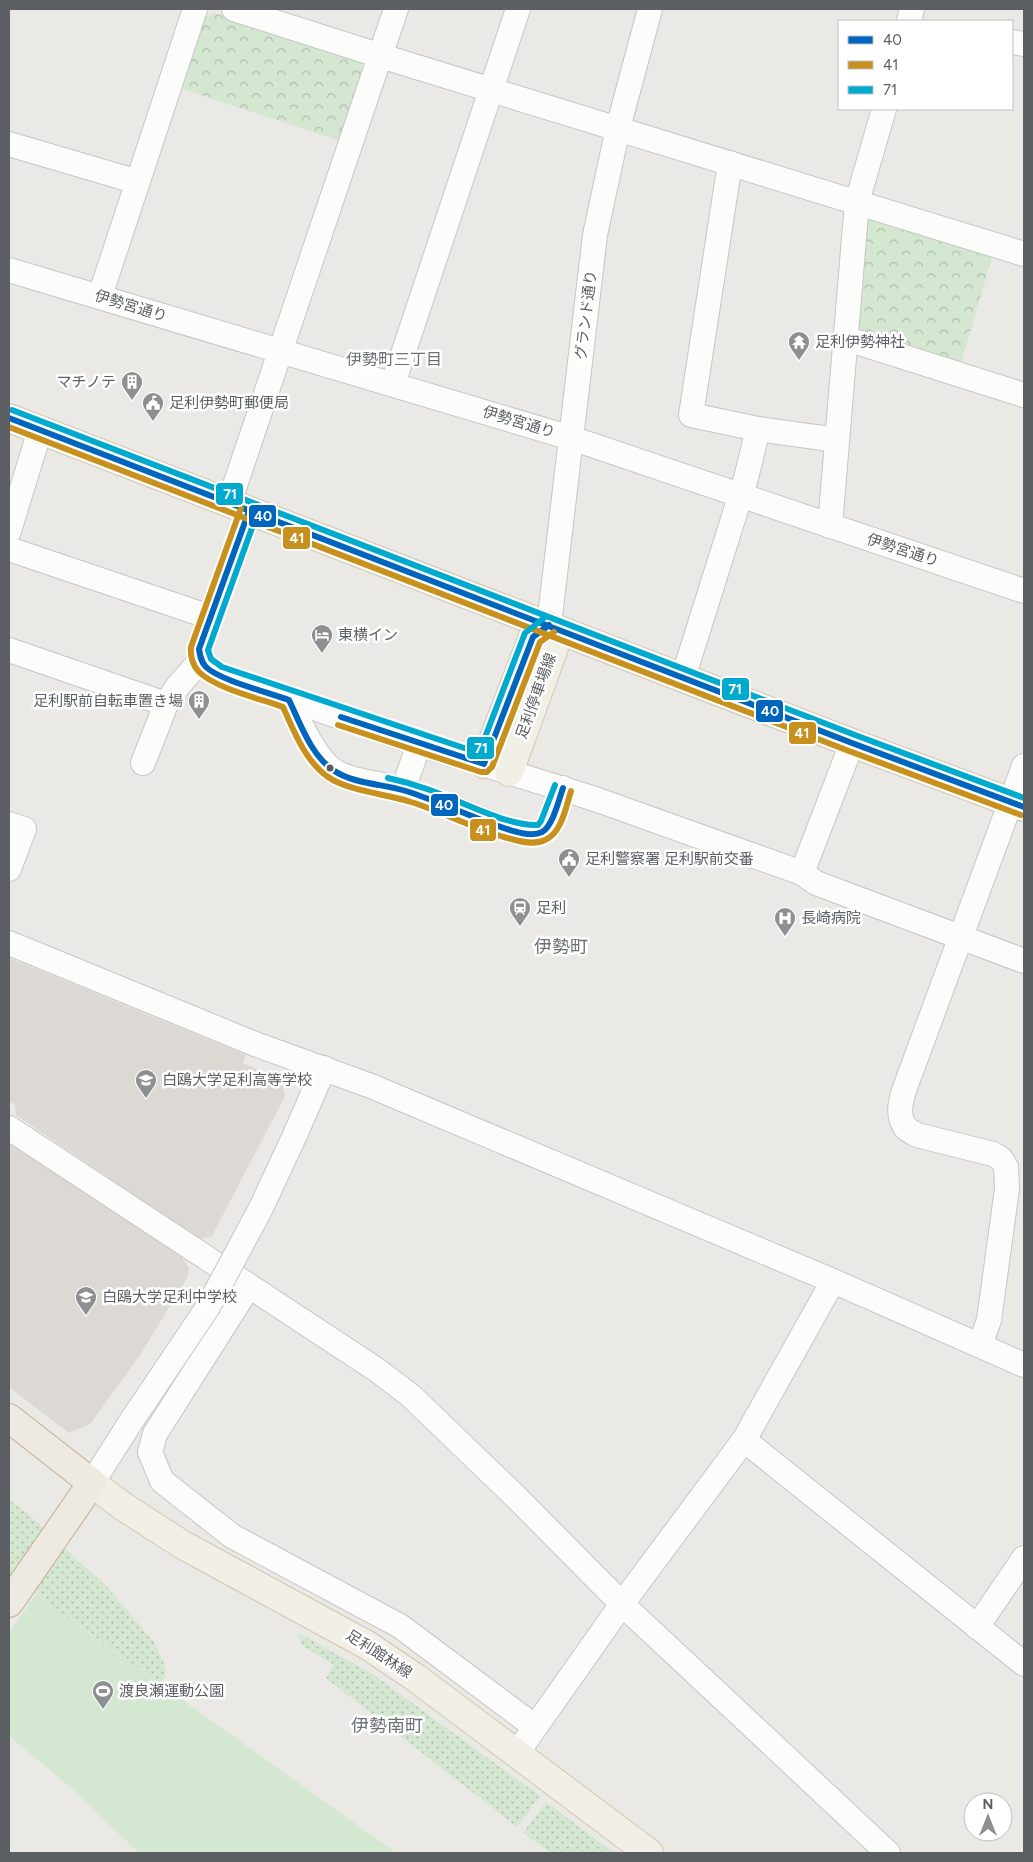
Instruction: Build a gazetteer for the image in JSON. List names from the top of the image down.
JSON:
{
  "streets": {
    "main road": ["足利停車場線", "足利館林線"],
    "street": ["伊勢宮通り", "グランド通り"]
  },
  "crossings": [
    ["伊勢宮通り", "グランド通り"],
    ["グランド通り", "足利停車場線"]
  ],
  "districts": ["伊勢町三丁目", "伊勢町", "伊勢南町"],
  "places": {
    "temple": ["足利伊勢神社"],
    "building": ["マチノテ", "足利駅前自転車置き場"],
    "public building": ["足利伊勢町郵便局", "足利警察署 足利駅前交番"],
    "hotel": ["東横イン"],
    "station": ["足利"],
    "hospital": ["長崎病院"],
    "school or university": ["白鴎大学足利高等学校", "白鴎大学足利中学校"],
    "sports": ["渡良瀬運動公園"]
  },
  "lines": ["transit line 71", "transit line 40", "transit line 41"],
  "legend": ["40", "41", "71"],
  "north": "top"
}
